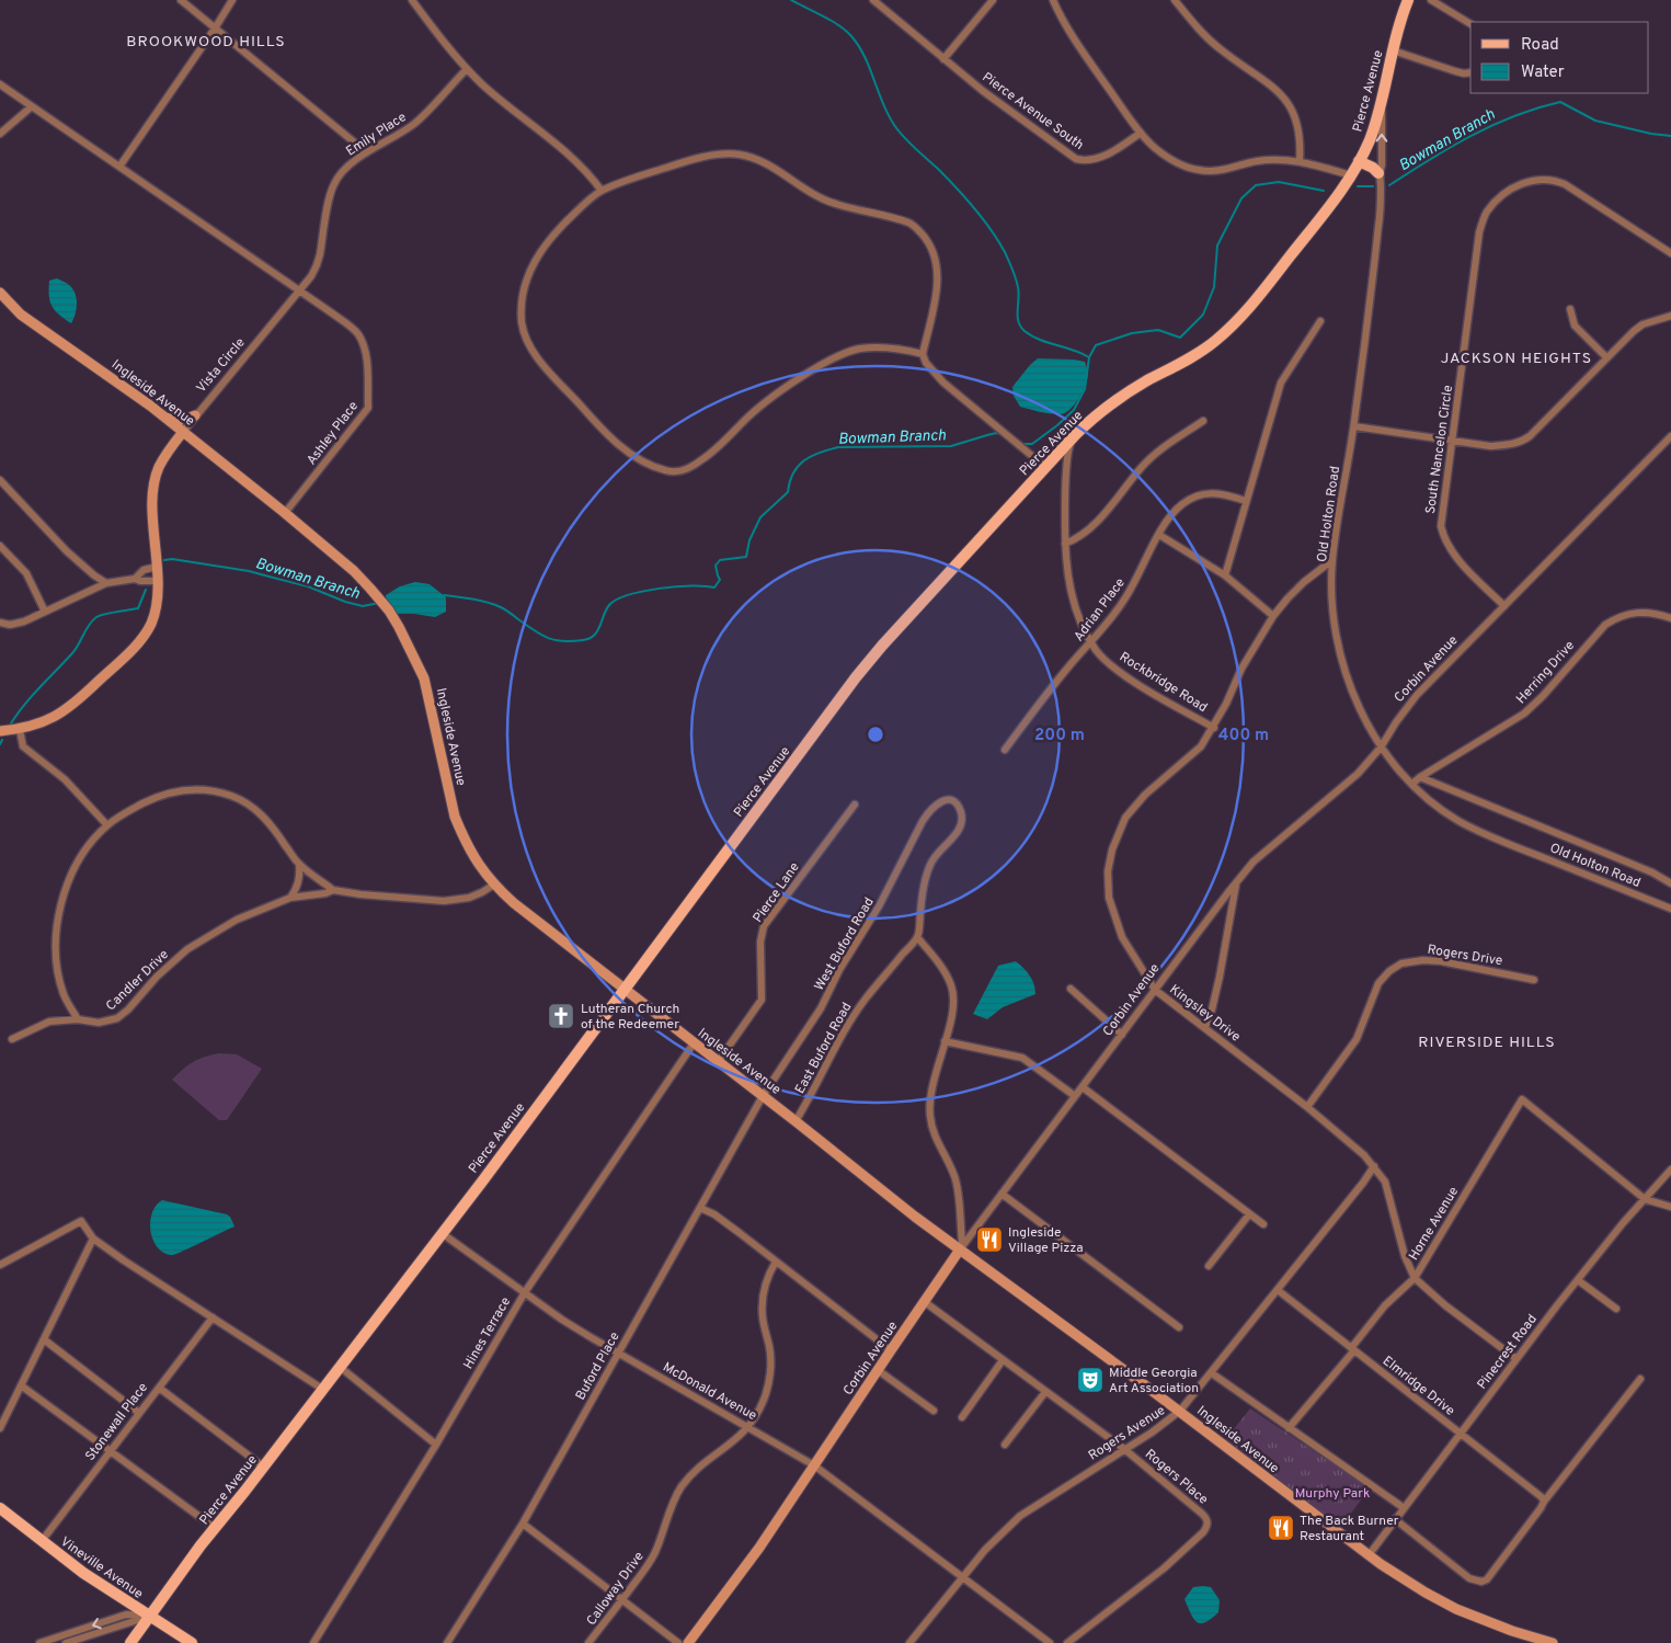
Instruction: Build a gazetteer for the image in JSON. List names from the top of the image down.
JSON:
{
  "streets": {
    "main road": ["Pierce Avenue", "Vineville Avenue"],
    "street": [
      "Pierce Avenue South",
      "Emily Place",
      "Vista Circle",
      "Ingleside Avenue",
      "Ashley Place",
      "South Nancelon Circle",
      "Old Holton Road",
      "Adrian Place",
      "Corbin Avenue",
      "Herring Drive",
      "Rockbridge Road",
      "Pierce Lane",
      "West Buford Road",
      "Rogers Drive",
      "Candler Drive",
      "Kingsley Drive",
      "East Buford Road",
      "Horne Avenue",
      "Hines Terrace",
      "Pinecrest Road",
      "Buford Place",
      "Elmridge Drive",
      "McDonald Avenue",
      "Stonewall Place",
      "Rogers Avenue",
      "Rogers Place",
      "Calloway Drive"
    ]
  },
  "crossings": [
    ["Pierce Avenue", "Ingleside Avenue"],
    ["Pierce Avenue", "Old Holton Road"],
    ["Pierce Avenue", "Rockbridge Road"],
    ["Pierce Avenue", "McDonald Avenue"],
    ["Pierce Avenue", "Vineville Avenue"],
    ["Emily Place", "Vista Circle"],
    ["Emily Place", "Ashley Place"],
    ["Vista Circle", "Ingleside Avenue"],
    ["Vista Circle", "Ashley Place"],
    ["Ingleside Avenue", "Ashley Place"],
    ["Ingleside Avenue", "Corbin Avenue"],
    ["Ingleside Avenue", "Pierce Lane"],
    ["Ingleside Avenue", "West Buford Road"],
    ["Ingleside Avenue", "Candler Drive"],
    ["Ingleside Avenue", "East Buford Road"],
    ["Ingleside Avenue", "Hines Terrace"],
    ["Ingleside Avenue", "Pinecrest Road"],
    ["Ingleside Avenue", "Buford Place"],
    ["Ingleside Avenue", "Rogers Avenue"],
    ["South Nancelon Circle", "Corbin Avenue"],
    ["Old Holton Road", "Corbin Avenue"],
    ["Old Holton Road", "Herring Drive"],
    ["Old Holton Road", "Kingsley Drive"],
    ["Adrian Place", "Rockbridge Road"],
    ["Corbin Avenue", "Kingsley Drive"],
    ["Corbin Avenue", "McDonald Avenue"],
    ["Corbin Avenue", "Rogers Place"],
    ["Rockbridge Road", "Kingsley Drive"],
    ["West Buford Road", "East Buford Road"],
    ["West Buford Road", "Buford Place"],
    ["Rogers Drive", "Kingsley Drive"],
    ["Kingsley Drive", "Horne Avenue"],
    ["Kingsley Drive", "Pinecrest Road"],
    ["Kingsley Drive", "Rogers Avenue"],
    ["Horne Avenue", "Pinecrest Road"],
    ["Horne Avenue", "Elmridge Drive"],
    ["Hines Terrace", "McDonald Avenue"],
    ["Pinecrest Road", "Elmridge Drive"],
    ["Buford Place", "McDonald Avenue"],
    ["Elmridge Drive", "Rogers Avenue"],
    ["McDonald Avenue", "Rogers Avenue"],
    ["McDonald Avenue", "Calloway Drive"],
    ["Stonewall Place", "Vineville Avenue"],
    ["Rogers Avenue", "Rogers Place"]
  ],
  "districts": ["BROOKWOOD HILLS", "JACKSON HEIGHTS", "RIVERSIDE HILLS"],
  "water": ["Bowman Branch"],
  "parks": ["Murphy Park"],
  "places": {
    "church": ["Lutheran Church of the Redeemer"],
    "restaurant": ["Ingleside Village Pizza", "The Back Burner Restaurant"],
    "theatre": ["Middle Georgia Art Association"]
  },
  "legend": ["Road", "Water"],
  "rings": ["200 m", "400 m"]
}
